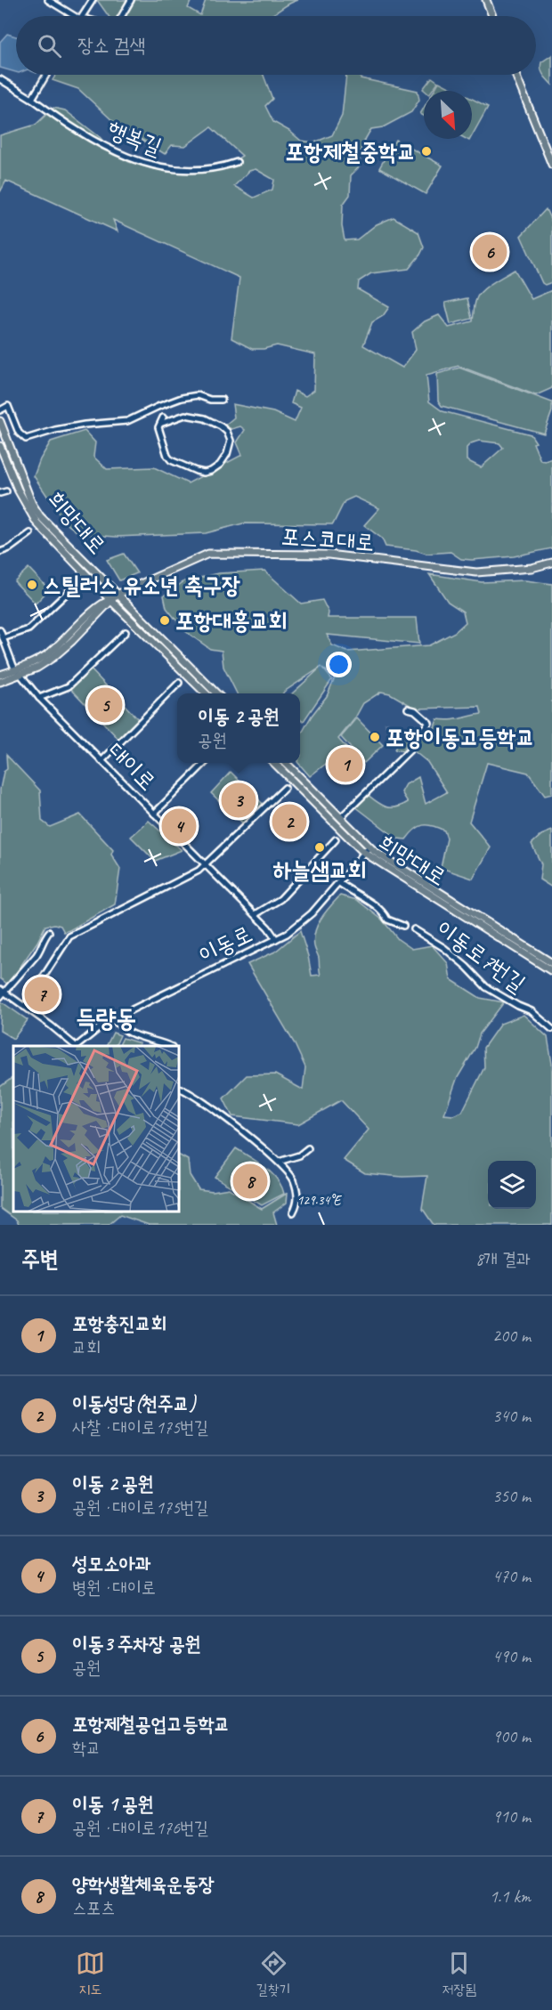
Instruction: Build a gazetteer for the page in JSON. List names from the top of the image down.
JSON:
{
  "streets": {
    "main road": ["희망대로", "포스코대로"],
    "street": [
      "행복길",
      "대이로",
      "이동로",
      "이동로7번길"
    ]
  },
  "crossings": [
    ["희망대로", "포스코대로"],
    ["희망대로", "이동로"],
    ["포스코대로", "대이로"],
    ["대이로", "이동로"],
    ["이동로", "이동로7번길"]
  ],
  "districts": ["득량동"],
  "places": [
    "포항제철중학교",
    "스틸러스 유소년 축구장",
    "포항대흥교회",
    "포항이동고등학교",
    "하늘샘교회"
  ],
  "north": "bottom right",
  "page": {
    "search": "장소 검색",
    "pins": [
      "6",
      "5",
      "1",
      "3",
      "2",
      "4",
      "7",
      "8"
    ],
    "popup": ["이동 2 공원", "공원"],
    "heading": ["주변", "8개 결과"],
    "list": [
      {
        "mark": "1",
        "name": "포항충진교회",
        "note": "교회",
        "value": "200 m"
      },
      {
        "mark": "2",
        "name": "이동성당(천주교)",
        "note": "사찰 · 대이로175번길",
        "value": "340 m"
      },
      {
        "mark": "3",
        "name": "이동 2 공원",
        "note": "공원 · 대이로175번길",
        "value": "350 m"
      },
      {
        "mark": "4",
        "name": "성모소아과",
        "note": "병원 · 대이로",
        "value": "470 m"
      },
      {
        "mark": "5",
        "name": "이동3 주차장 공원",
        "note": "공원",
        "value": "490 m"
      },
      {
        "mark": "6",
        "name": "포항제철공업고등학교",
        "note": "학교",
        "value": "900 m"
      },
      {
        "mark": "7",
        "name": "이동 1 공원",
        "note": "공원 · 대이로176번길",
        "value": "910 m"
      },
      {
        "mark": "8",
        "name": "양학생활체육운동장",
        "note": "스포츠",
        "value": "1.1 km"
      }
    ],
    "nav": ["지도", "길찾기", "저장됨"]
  },
  "coordinates": ["129.34°E"]
}
